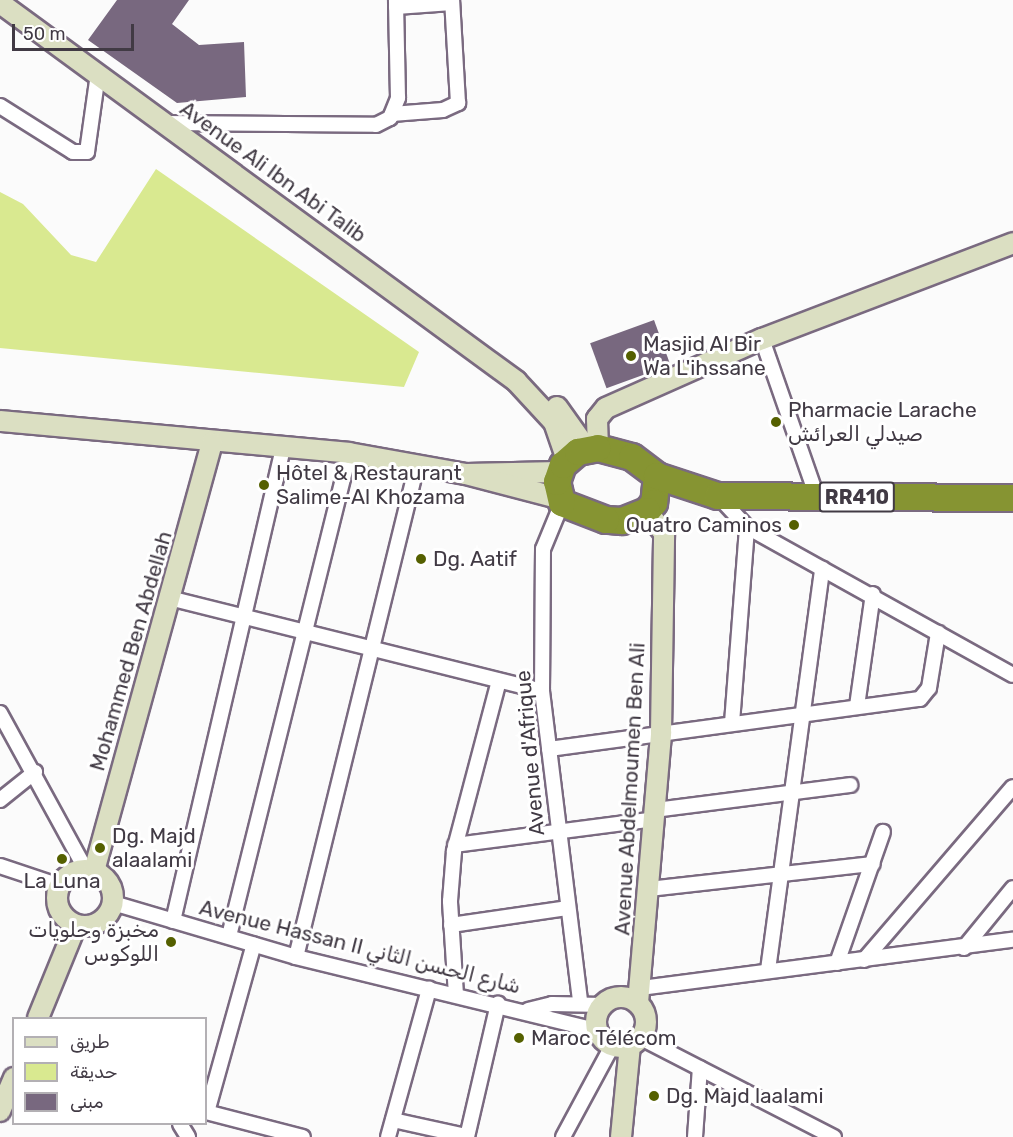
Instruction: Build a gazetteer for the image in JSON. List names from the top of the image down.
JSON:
{
  "streets": {
    "highway": ["RR410"],
    "street": [
      "Avenue Ali Ibn Abi Talib",
      "Mohammed Ben Abdellah",
      "Avenue d'Afrique",
      "Avenue Abdelmoumen Ben Ali",
      "Avenue Hassan II شارع الحسن الثاني"
    ]
  },
  "crossings": [
    ["Avenue Ali Ibn Abi Talib", "RR410"],
    ["Avenue Ali Ibn Abi Talib", "Avenue d'Afrique"],
    ["Avenue Ali Ibn Abi Talib", "Avenue Abdelmoumen Ben Ali"],
    ["RR410", "Avenue d'Afrique"],
    ["RR410", "Avenue Abdelmoumen Ben Ali"],
    ["Mohammed Ben Abdellah", "Avenue Hassan II شارع الحسن الثاني"],
    ["Avenue d'Afrique", "Avenue Abdelmoumen Ben Ali"],
    ["Avenue Abdelmoumen Ben Ali", "Avenue Hassan II شارع الحسن الثاني"]
  ],
  "places": [
    "Masjid Al Bir Wa L'ihssane",
    "Pharmacie Larache صيدلي العرائش",
    "Hôtel & Restaurant Salime-Al Khozama",
    "Quatro Caminos",
    "Dg. Aatif",
    "Dg. Majd alaalami",
    "La Luna",
    "مخبزة وحلويات اللوكوس",
    "Maroc Télécom",
    "Dg. Majd laalami"
  ],
  "legend": ["طريق", "حديقة", "مبنى"],
  "scale_bar": "50 m"
}
